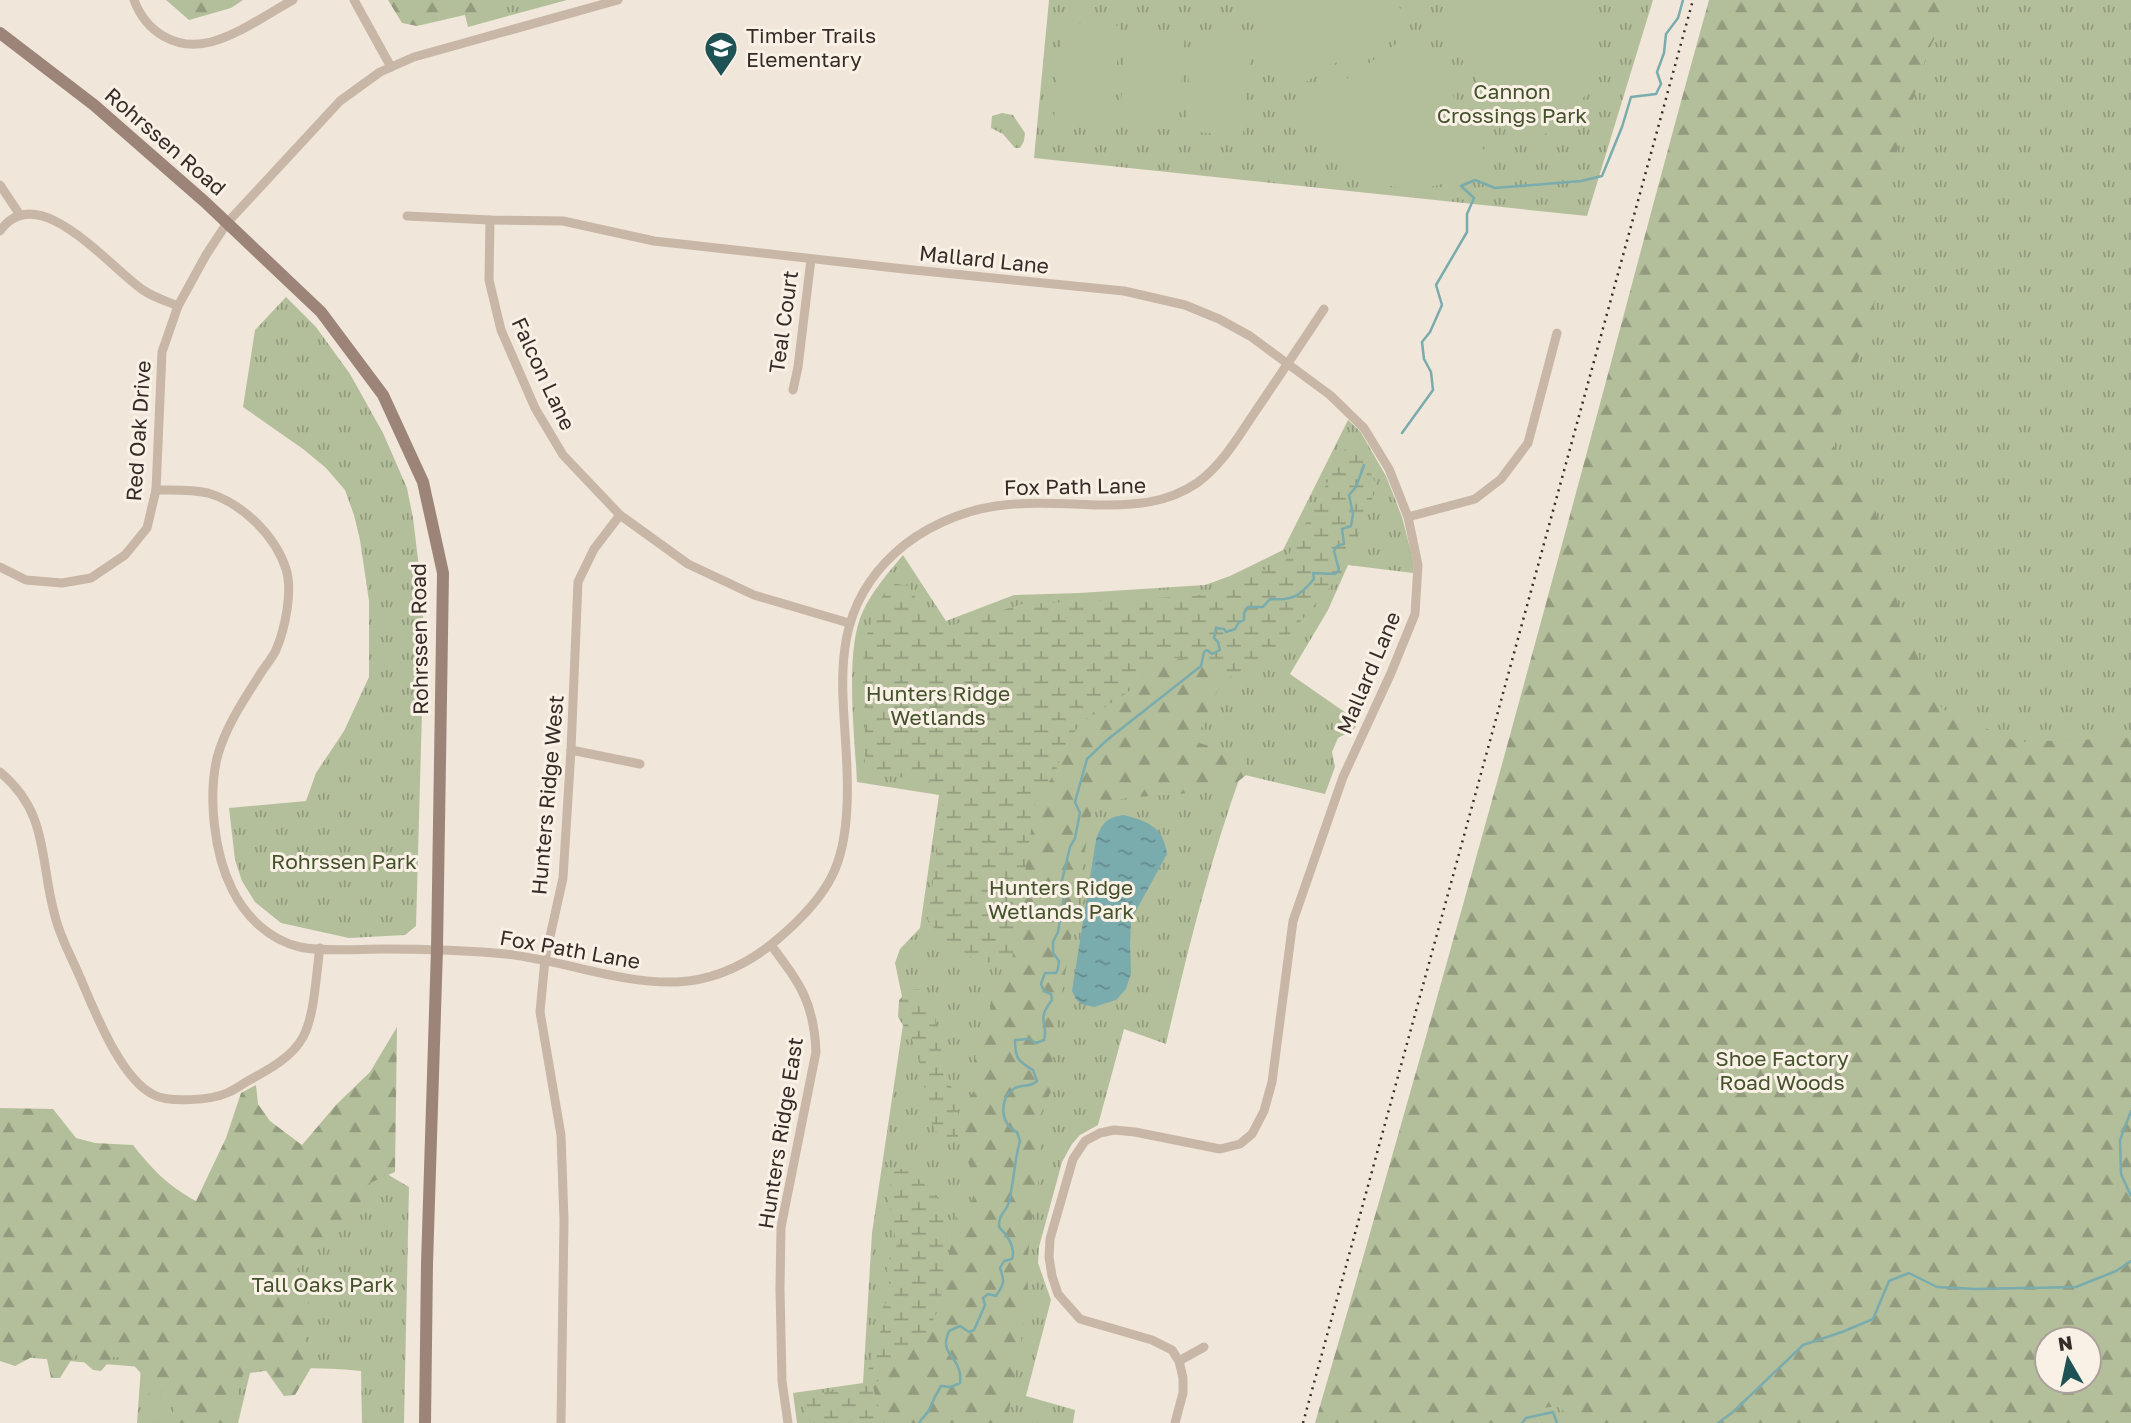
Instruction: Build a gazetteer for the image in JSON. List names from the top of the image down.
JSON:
{
  "streets": {
    "street": [
      "Rohrssen Road",
      "Mallard Lane",
      "Teal Court",
      "Falcon Lane",
      "Red Oak Drive",
      "Fox Path Lane",
      "Hunters Ridge West",
      "Hunters Ridge East"
    ]
  },
  "crossings": [
    ["Rohrssen Road", "Red Oak Drive"],
    ["Rohrssen Road", "Fox Path Lane"],
    ["Mallard Lane", "Teal Court"],
    ["Mallard Lane", "Falcon Lane"],
    ["Mallard Lane", "Fox Path Lane"],
    ["Falcon Lane", "Fox Path Lane"],
    ["Falcon Lane", "Hunters Ridge West"],
    ["Red Oak Drive", "Fox Path Lane"],
    ["Fox Path Lane", "Hunters Ridge West"],
    ["Fox Path Lane", "Hunters Ridge East"]
  ],
  "parks": [
    "Cannon Crossings Park",
    "Hunters Ridge Wetlands",
    "Rohrssen Park",
    "Hunters Ridge Wetlands Park",
    "Shoe Factory Road Woods",
    "Tall Oaks Park"
  ],
  "places": {
    "school or university": ["Timber Trails Elementary"]
  },
  "north": "top"
}
